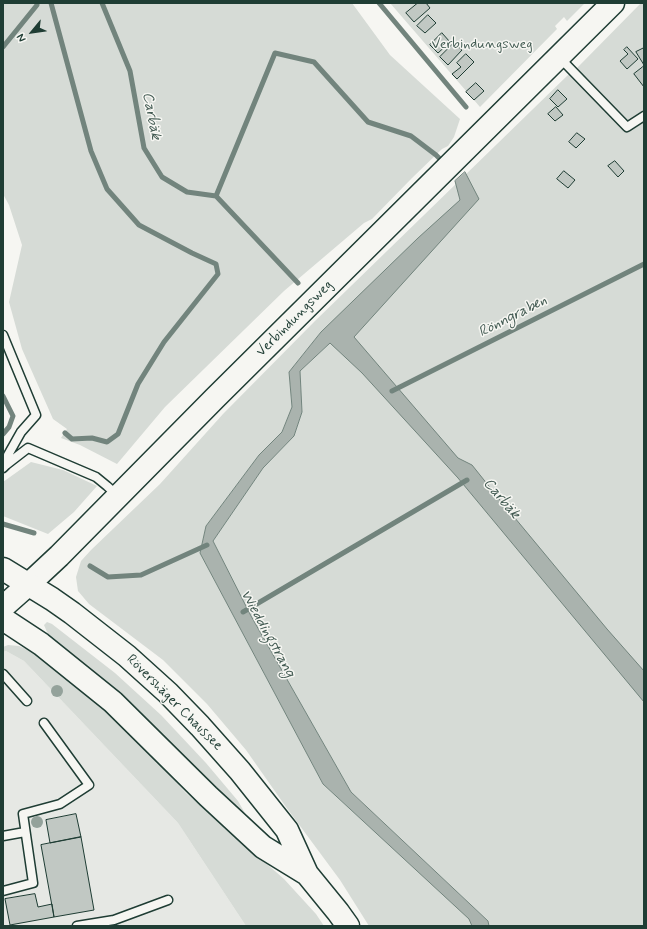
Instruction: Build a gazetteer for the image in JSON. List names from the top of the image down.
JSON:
{
  "streets": {
    "main road": ["Verbindungsweg", "Rövershäger Chaussee"]
  },
  "crossings": [
    ["Verbindungsweg", "Rövershäger Chaussee"]
  ],
  "water": ["Carbäk", "Rönngraben", "Wieddingstrang"],
  "parks": ["Verbindungsweg"],
  "north": "bottom left"
}
